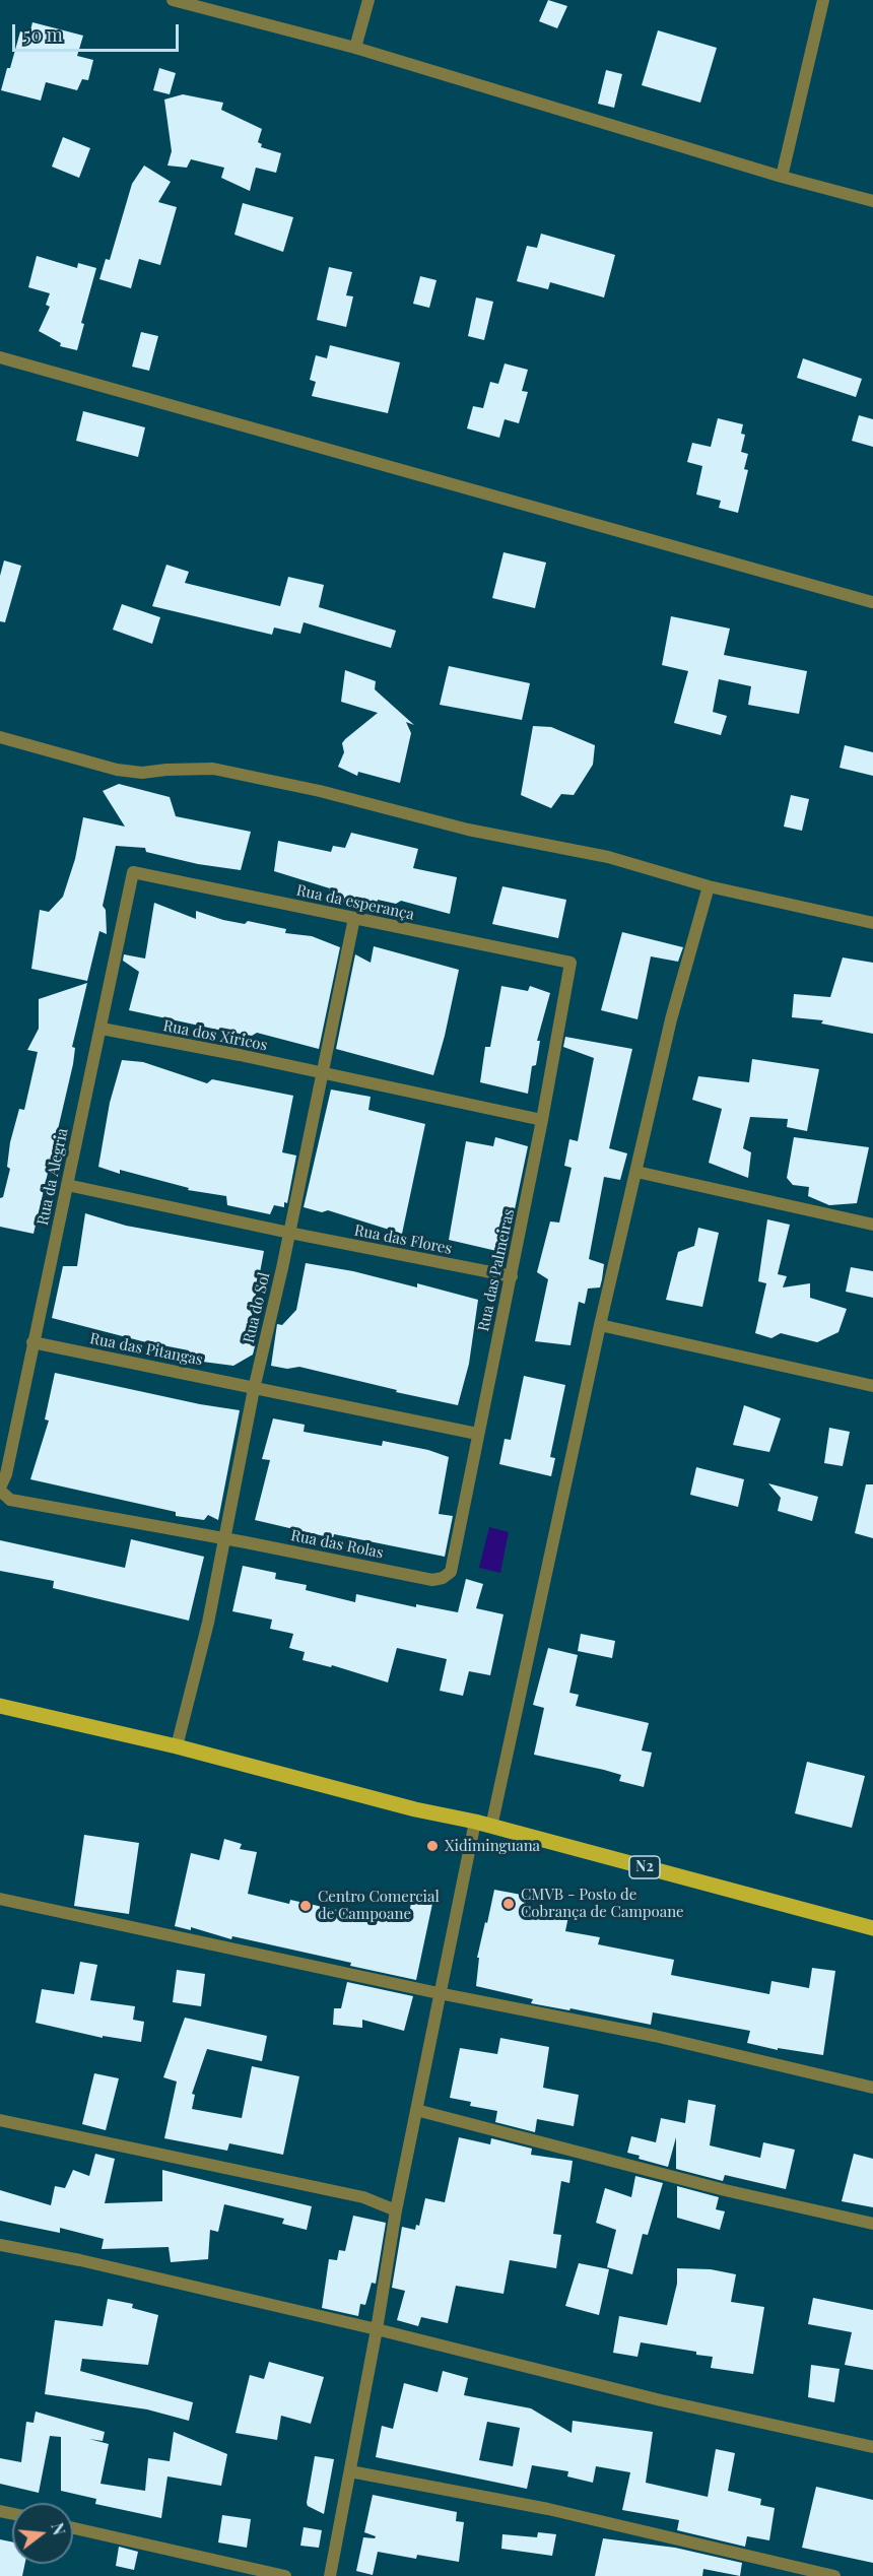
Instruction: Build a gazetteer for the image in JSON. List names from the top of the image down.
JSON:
{
  "streets": {
    "main road": ["N2"],
    "street": [
      "Rua da esperança",
      "Rua dos Xiricos",
      "Rua da Alegria",
      "Rua das Flores",
      "Rua das Palmeiras",
      "Rua do Sol",
      "Rua das Pitangas",
      "Rua das Rolas"
    ]
  },
  "crossings": [
    ["Rua da esperança", "Rua da Alegria"],
    ["Rua da esperança", "Rua das Palmeiras"],
    ["Rua da esperança", "Rua do Sol"],
    ["Rua dos Xiricos", "Rua da Alegria"],
    ["Rua dos Xiricos", "Rua das Palmeiras"],
    ["Rua dos Xiricos", "Rua do Sol"],
    ["Rua da Alegria", "Rua das Flores"],
    ["Rua da Alegria", "Rua das Pitangas"],
    ["Rua da Alegria", "Rua das Rolas"],
    ["Rua das Flores", "Rua das Palmeiras"],
    ["Rua das Flores", "Rua do Sol"],
    ["Rua das Palmeiras", "Rua das Pitangas"],
    ["Rua das Palmeiras", "Rua das Rolas"],
    ["Rua do Sol", "Rua das Pitangas"],
    ["Rua do Sol", "Rua das Rolas"],
    ["Rua do Sol", "N2"]
  ],
  "places": ["Xidiminguana", "CMVB - Posto de Cobrança de Campoane", "Centro Comercial de Campoane"],
  "scale_bar": "50 m",
  "north": "right"
}
